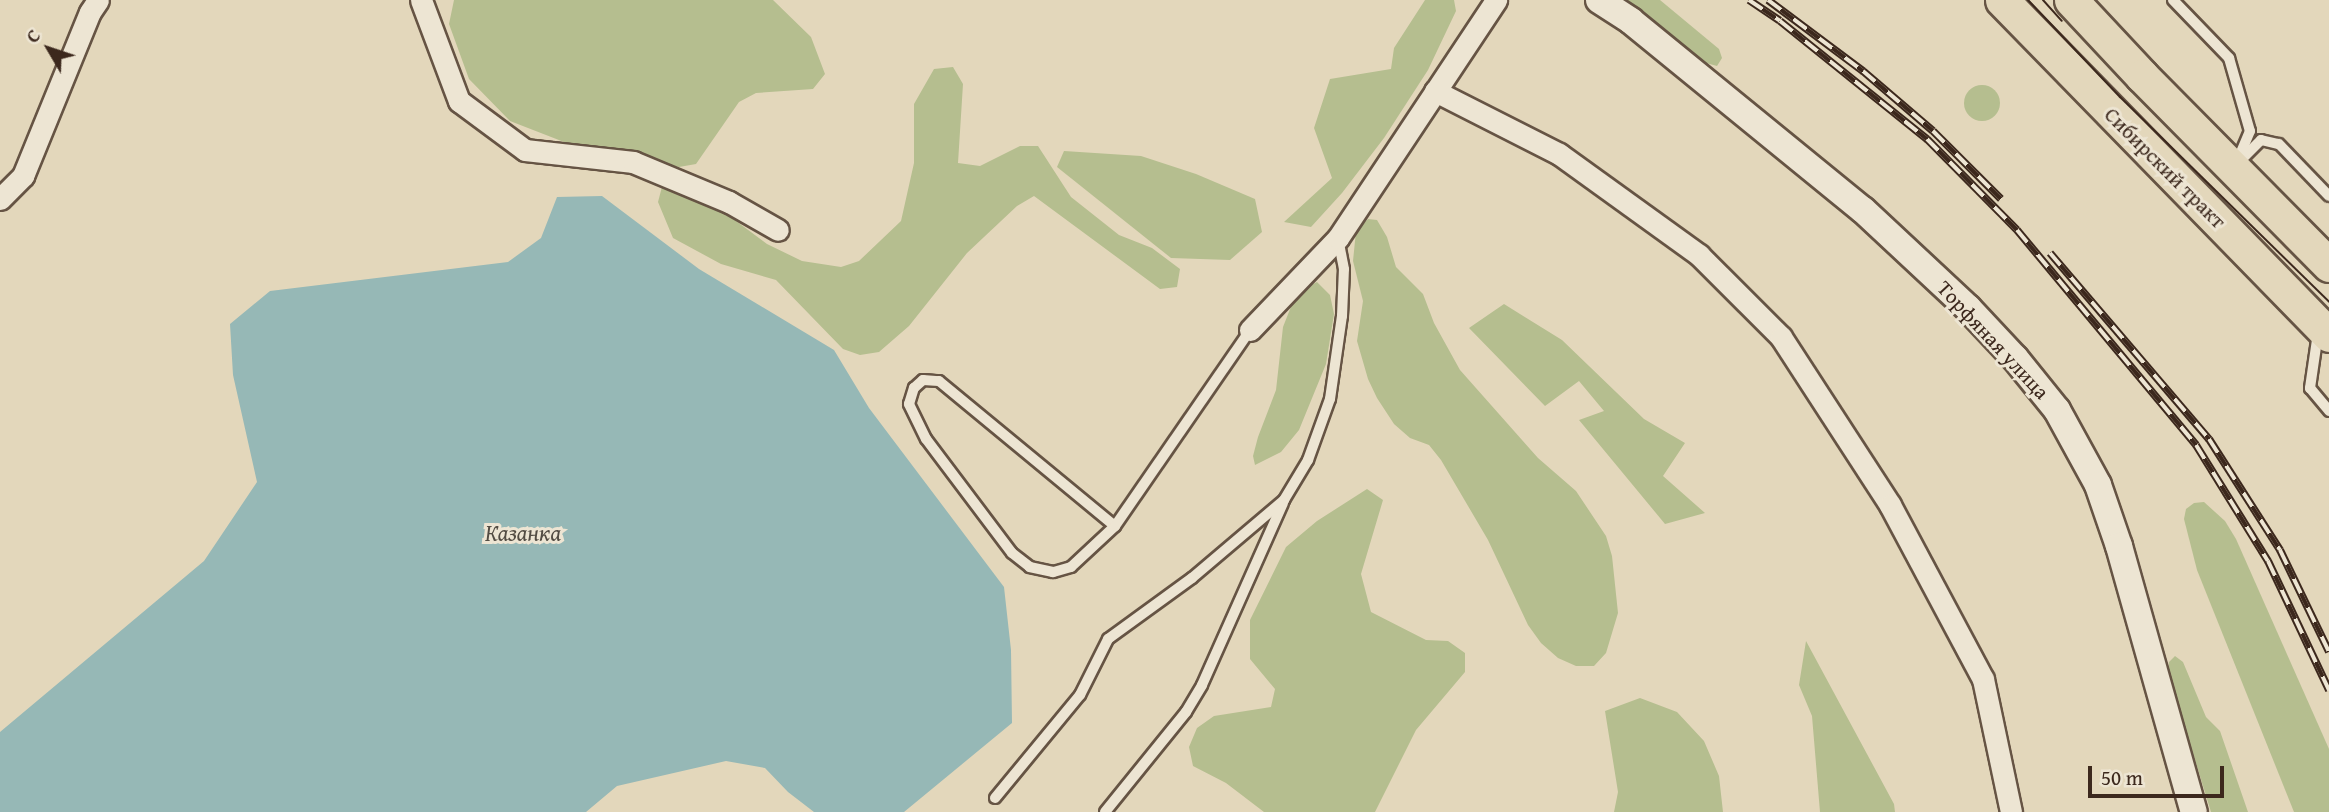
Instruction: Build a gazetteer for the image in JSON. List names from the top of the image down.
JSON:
{
  "streets": {
    "main road": ["Сибирский тракт"],
    "street": ["Торфяная улица"]
  },
  "water": ["Казанка"],
  "scale_bar": "50 m",
  "north": "top left"
}
